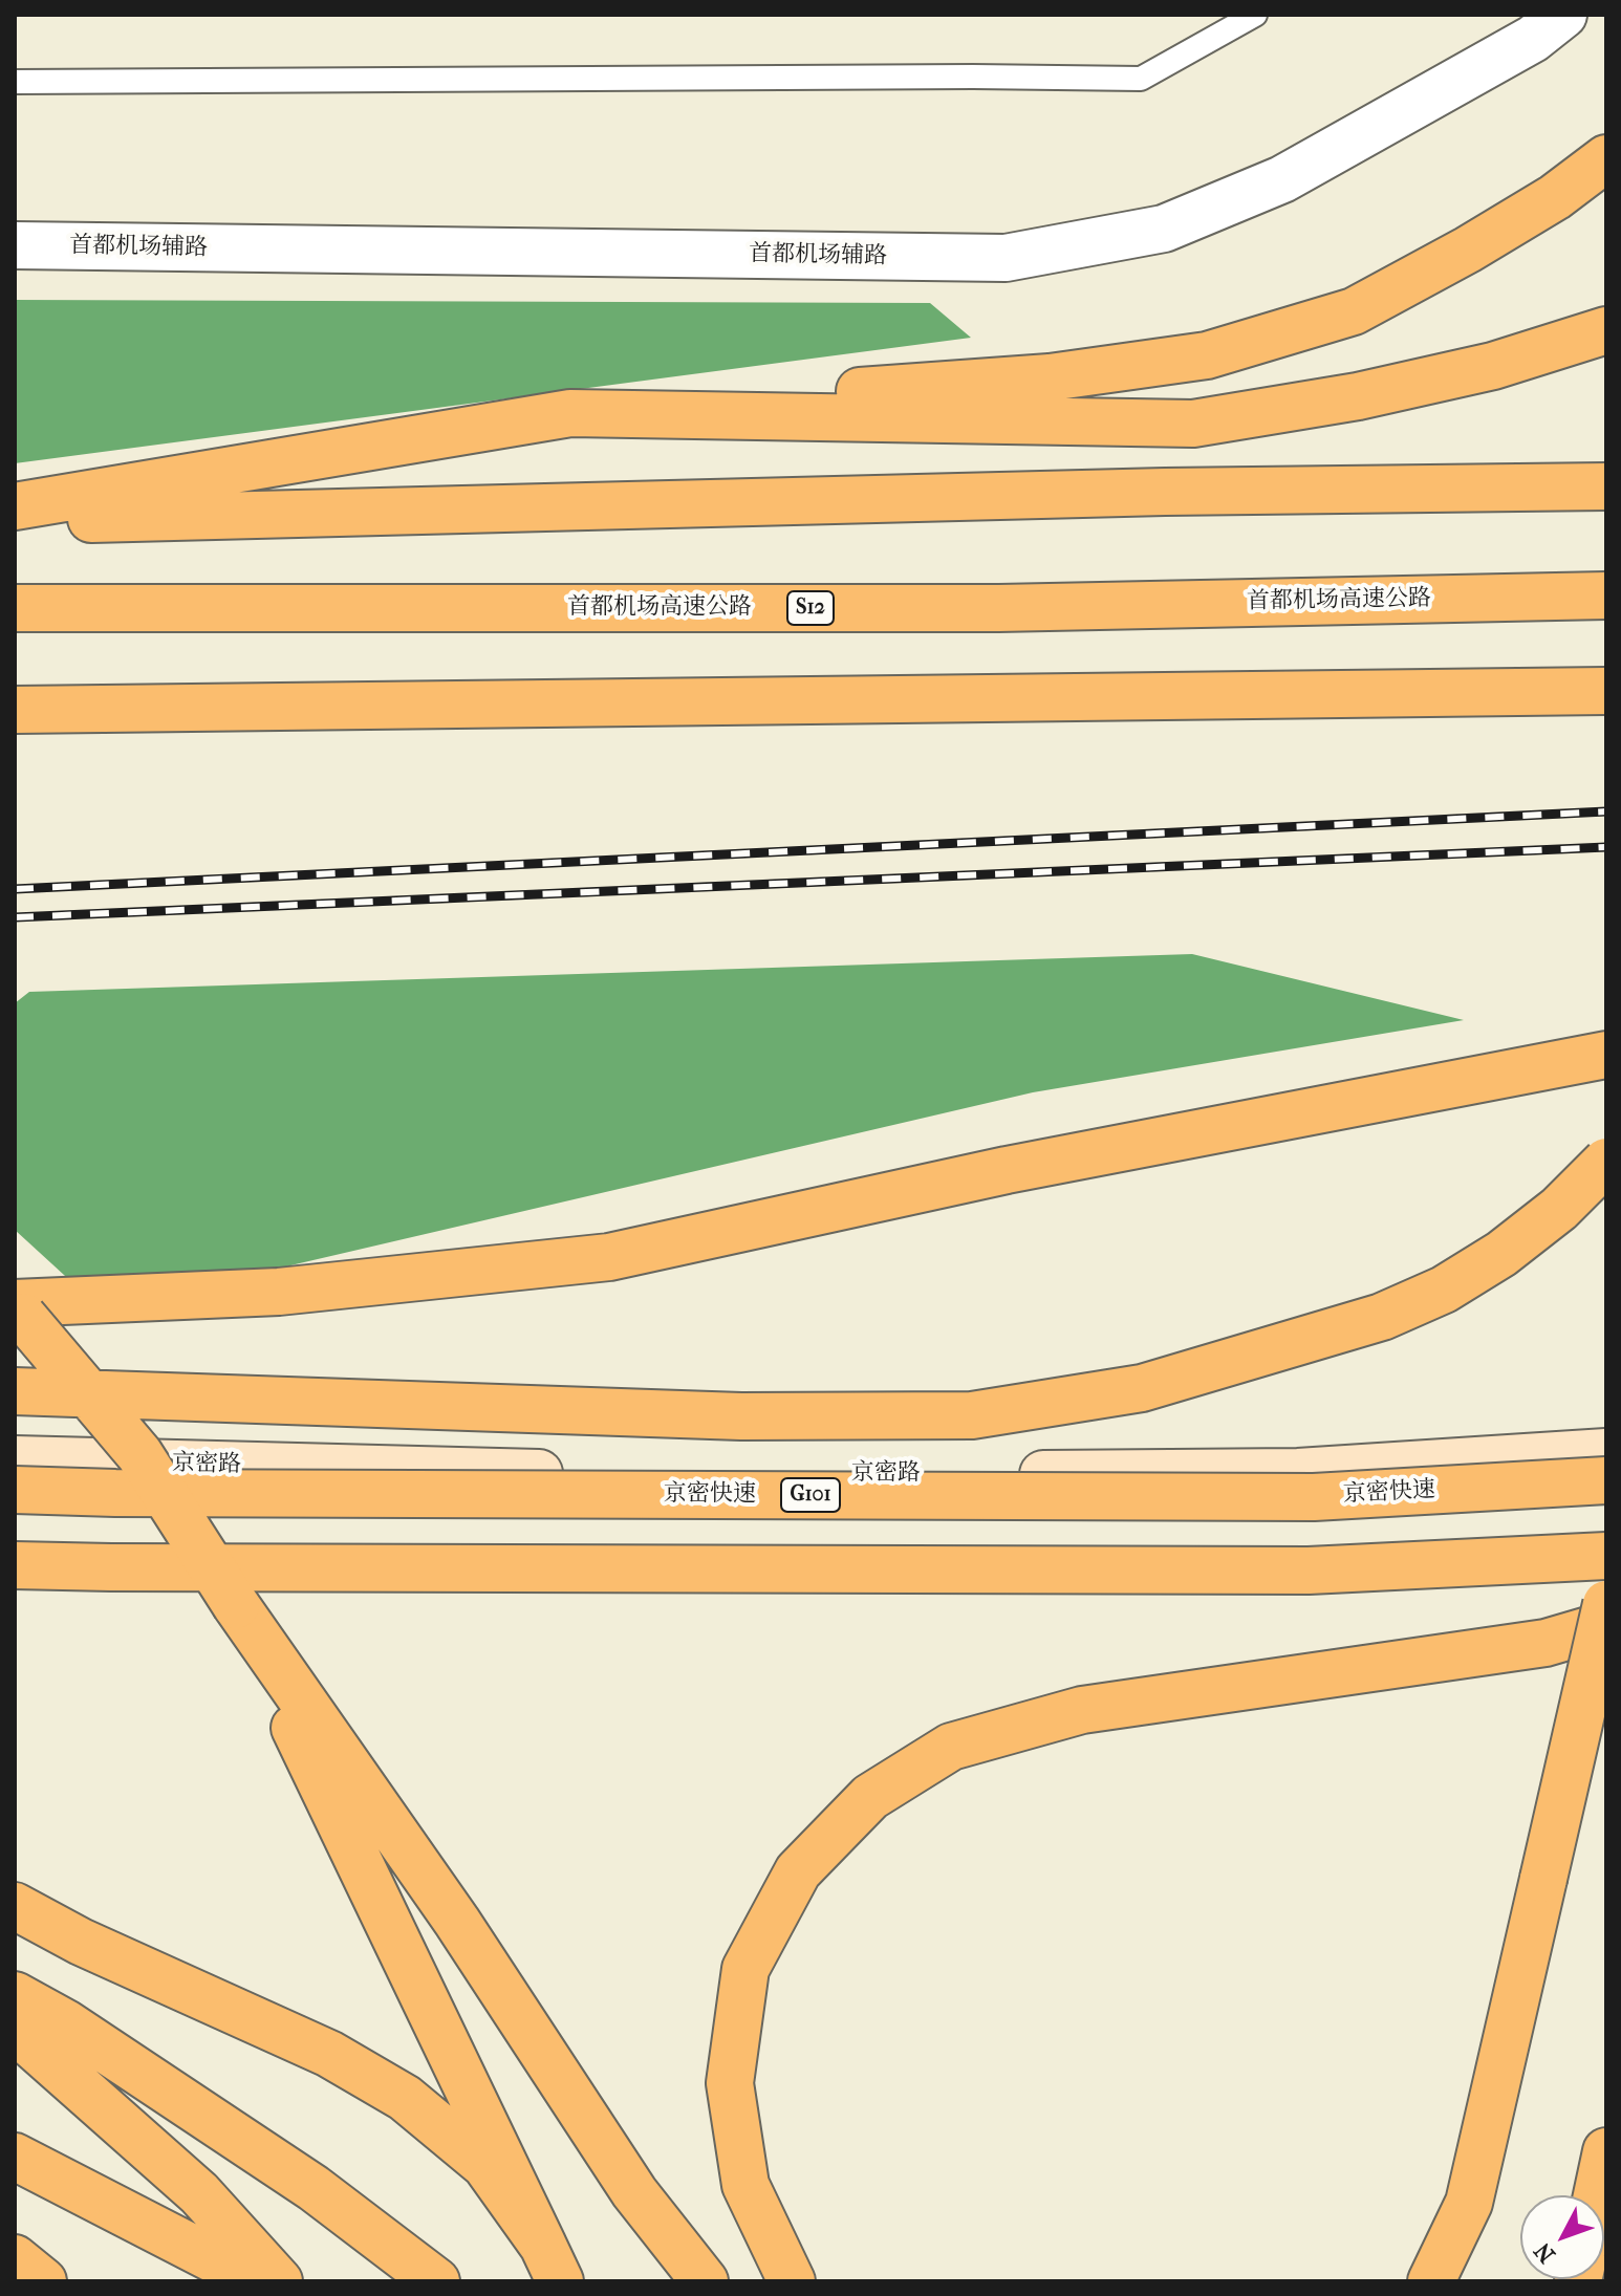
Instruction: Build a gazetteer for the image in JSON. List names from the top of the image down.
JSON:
{
  "streets": {
    "highway": [
      "首都机场高速公路",
      "S12",
      "京密快速",
      "G101"
    ],
    "main road": ["京密路"],
    "street": ["首都机场辅路"]
  },
  "north": "bottom left"
}
